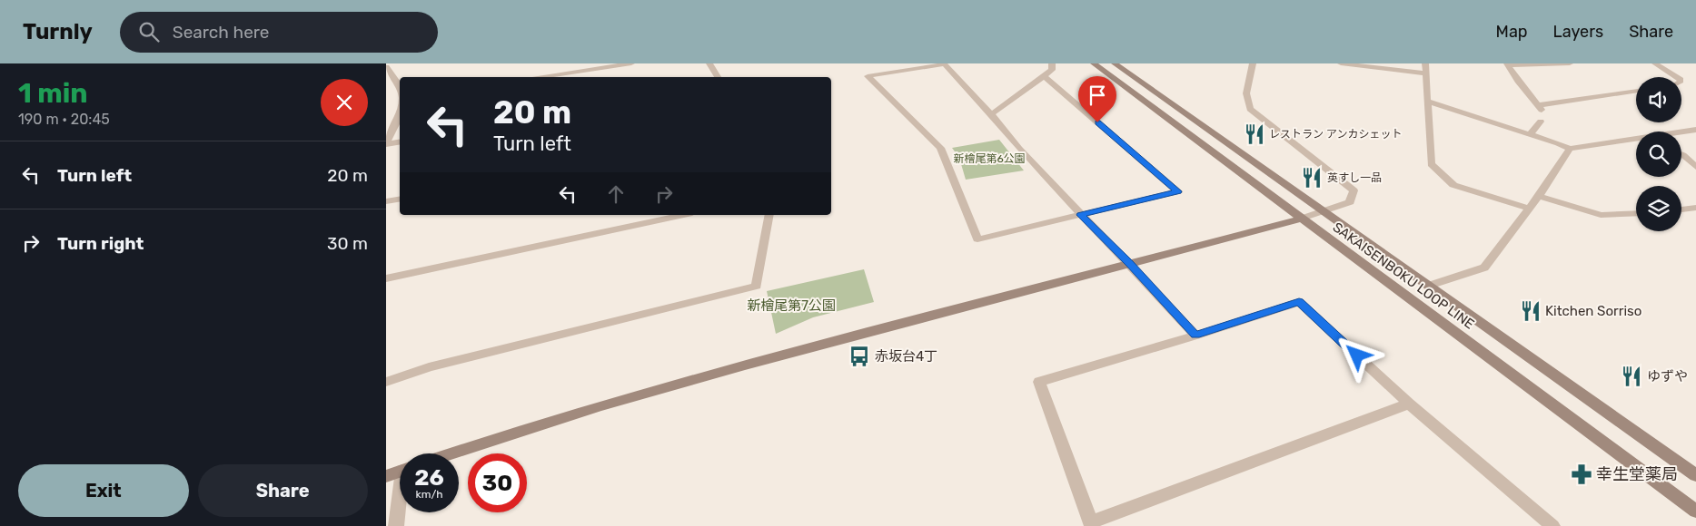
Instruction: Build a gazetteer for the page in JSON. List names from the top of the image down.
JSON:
{
  "streets": {
    "main road": ["SAKAISENBOKU LOOP LINE"]
  },
  "parks": ["新檜尾第6公園", "新檜尾第7公園"],
  "places": {
    "restaurant": [
      "レストラン アンカシェット",
      "英すし一品",
      "Kitchen Sorriso",
      "ゆずや"
    ],
    "bus stop": ["赤坂台4丁"],
    "pharmacy": ["幸生堂薬局"]
  },
  "page": {
    "header": "Turnly",
    "search": "Search here",
    "nav": ["Map", "Layers", "Share"],
    "heading": ["1 min", "190 m · 20:45"],
    "turn": ["20 m", "Turn left"],
    "list": [
      {
        "name": "Turn left",
        "value": "20 m"
      },
      {
        "name": "Turn right",
        "value": "30 m"
      }
    ],
    "speed": "26 km/h",
    "limit": "30",
    "buttons": ["Exit", "Share"]
  }
}
